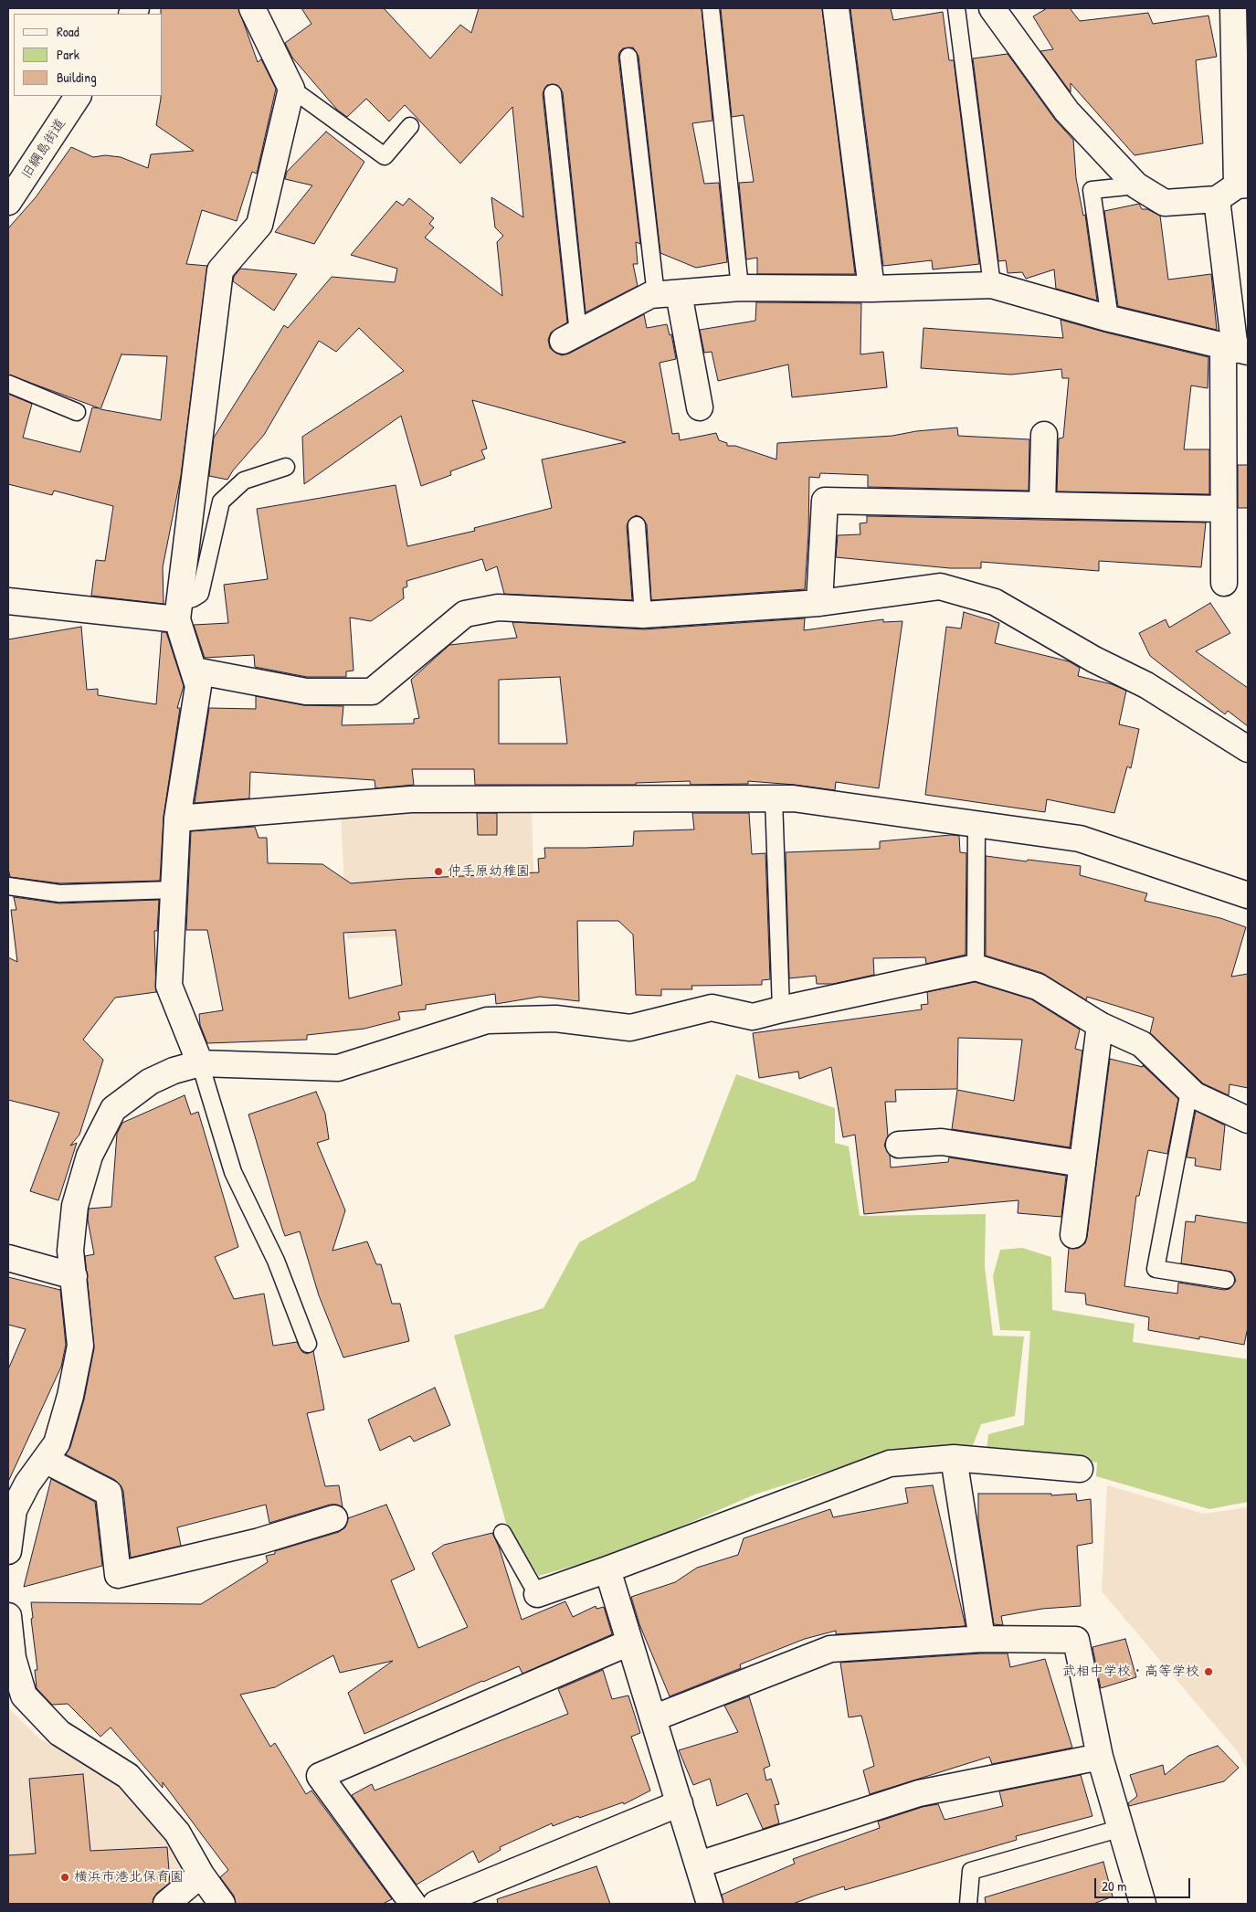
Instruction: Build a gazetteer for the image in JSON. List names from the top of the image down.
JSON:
{
  "streets": {
    "street": ["旧綱島街道"]
  },
  "places": ["仲手原幼稚園", "武相中学校・高等学校", "横浜市港北保育園"],
  "legend": ["Road", "Park", "Building"],
  "scale_bar": "20 m"
}
